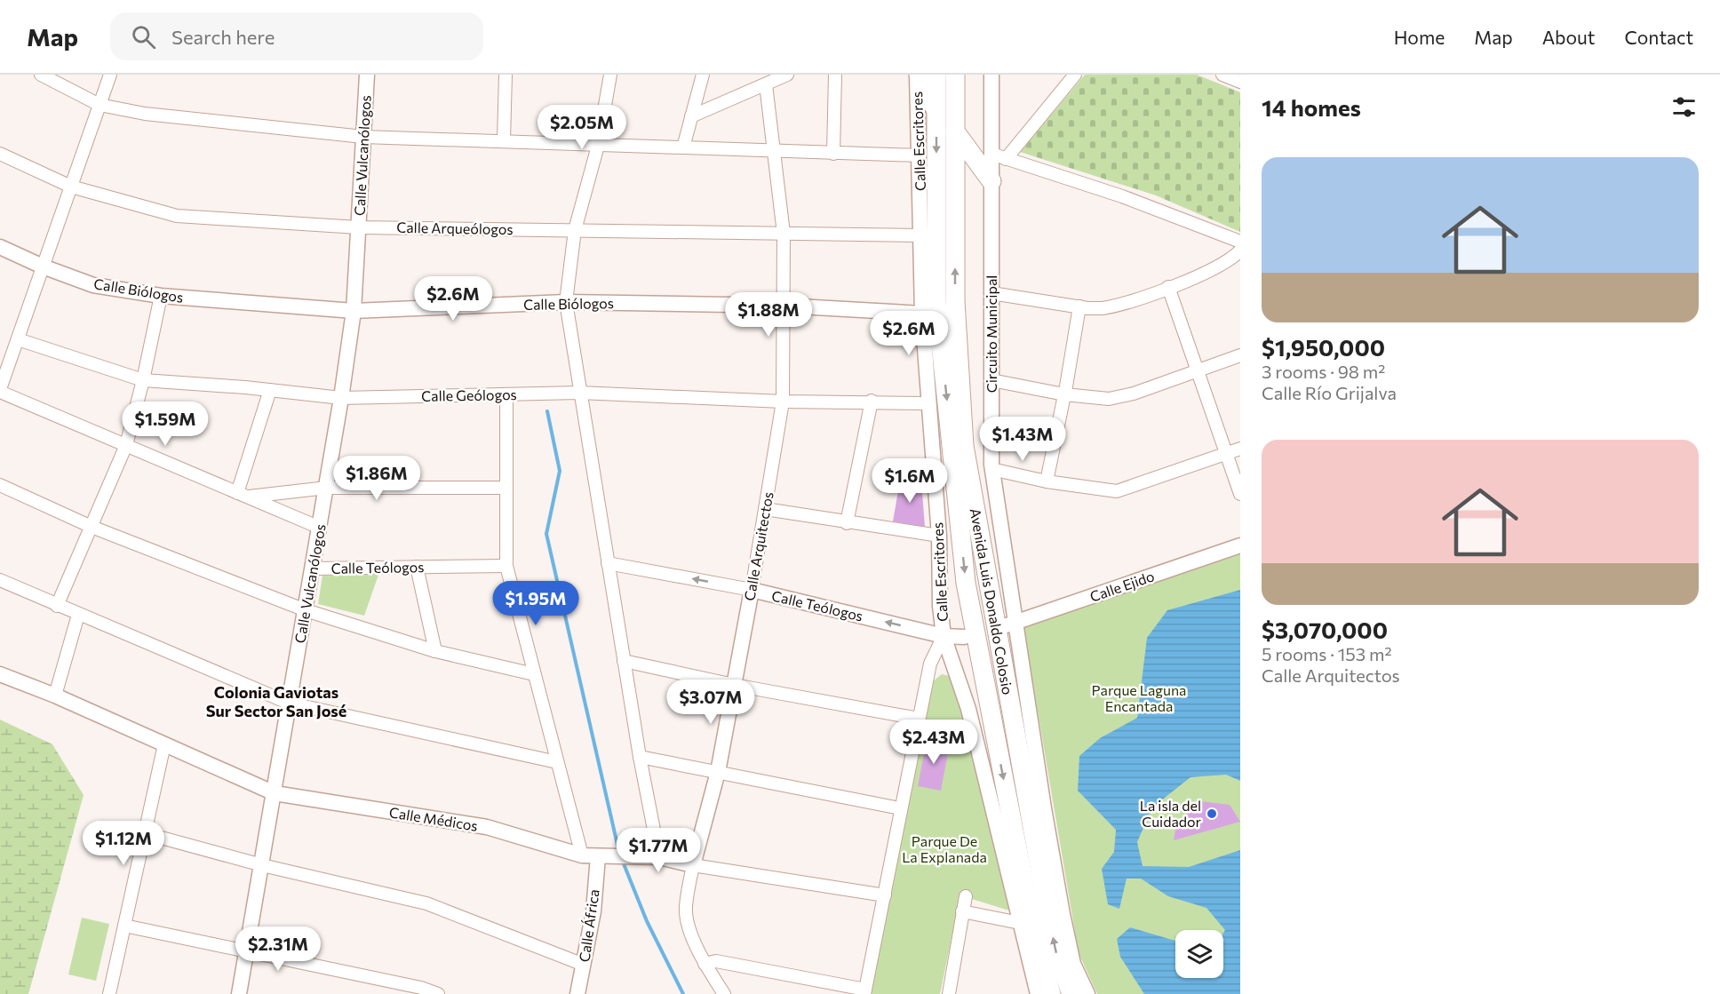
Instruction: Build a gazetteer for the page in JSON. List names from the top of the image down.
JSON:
{
  "streets": {
    "main road": ["Avenida Luis Donaldo Colosio"],
    "street": [
      "Calle Escritores",
      "Calle Vulcanólogos",
      "Calle Arqueólogos",
      "Calle Biólogos",
      "Circuito Municipal",
      "Calle Geólogos",
      "Calle Arquitectos",
      "Calle Teólogos",
      "Calle Ejido",
      "Calle Médicos",
      "Calle África"
    ]
  },
  "crossings": [
    ["Calle Escritores", "Calle Arqueólogos"],
    ["Calle Escritores", "Calle Biólogos"],
    ["Calle Escritores", "Calle Geólogos"],
    ["Calle Escritores", "Calle Teólogos"],
    ["Calle Vulcanólogos", "Calle Arqueólogos"],
    ["Calle Vulcanólogos", "Calle Biólogos"],
    ["Calle Vulcanólogos", "Calle Geólogos"],
    ["Calle Vulcanólogos", "Calle Teólogos"],
    ["Calle Vulcanólogos", "Calle Médicos"],
    ["Calle Arqueólogos", "Calle Arquitectos"],
    ["Calle Biólogos", "Calle Arquitectos"],
    ["Circuito Municipal", "Calle Ejido"],
    ["Circuito Municipal", "Avenida Luis Donaldo Colosio"],
    ["Calle Geólogos", "Calle Arquitectos"],
    ["Calle Arquitectos", "Calle Teólogos"],
    ["Calle Arquitectos", "Calle Médicos"],
    ["Calle Ejido", "Avenida Luis Donaldo Colosio"],
    ["Calle Médicos", "Calle África"]
  ],
  "districts": ["Colonia Gaviotas Sur Sector San José"],
  "parks": ["Parque Laguna Encantada", "Parque De La Explanada"],
  "places": ["La isla del Cuidador"],
  "page": {
    "header": "Map",
    "search": "Search here",
    "nav": [
      "Home",
      "Map",
      "About",
      "Contact"
    ],
    "heading": "14 homes",
    "price": [
      "$2.05M",
      "$2.6M",
      "$1.88M",
      "$2.6M",
      "$1.59M",
      "$1.43M",
      "$1.86M",
      "$1.6M",
      "$1.95M",
      "$3.07M",
      "$2.43M",
      "$1.12M",
      "$1.77M",
      "$2.31M"
    ],
    "list": [
      {
        "name": "$1,950,000",
        "note": "3 rooms · 98 m² · Calle Río Grijalva"
      },
      {
        "name": "$3,070,000",
        "note": "5 rooms · 153 m² · Calle Arquitectos"
      }
    ]
  }
}
